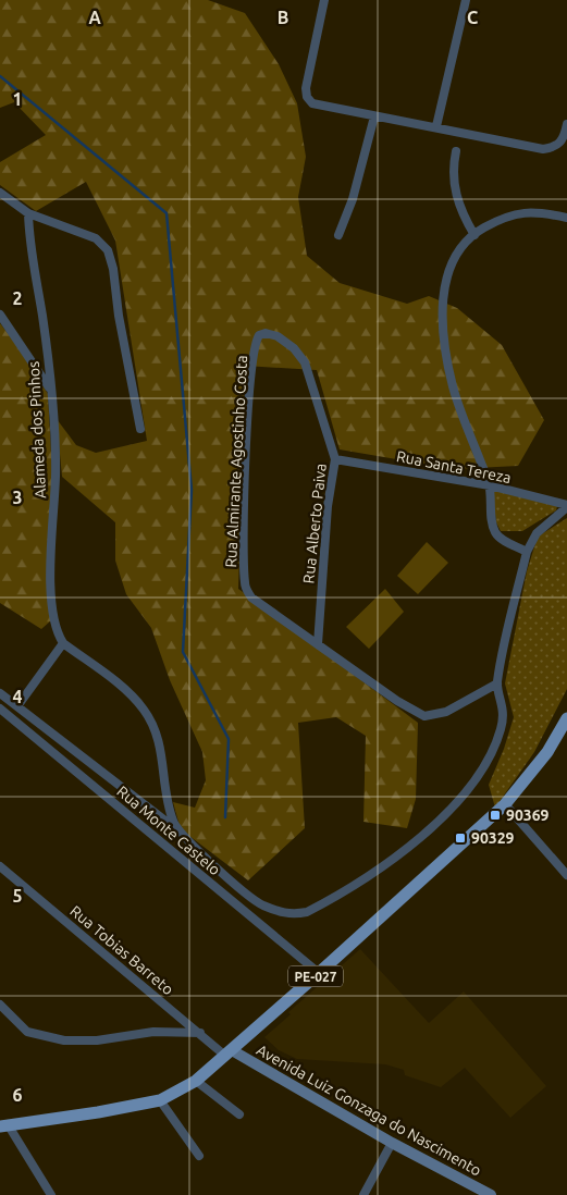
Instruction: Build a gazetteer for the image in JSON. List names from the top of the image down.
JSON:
{
  "streets": {
    "main road": ["PE-027", "Avenida Luiz Gonzaga do Nascimento"],
    "street": [
      "Alameda dos Pinhos",
      "Rua Almirante Agostinho Costa",
      "Rua Santa Tereza",
      "Rua Alberto Paiva",
      "Rua Monte Castelo",
      "Rua Tobias Barreto"
    ]
  },
  "crossings": [
    ["Rua Almirante Agostinho Costa", "Rua Alberto Paiva"],
    ["Rua Santa Tereza", "Rua Alberto Paiva"],
    ["Rua Monte Castelo", "PE-027"],
    ["Rua Tobias Barreto", "PE-027"],
    ["Rua Tobias Barreto", "Avenida Luiz Gonzaga do Nascimento"],
    ["PE-027", "Avenida Luiz Gonzaga do Nascimento"]
  ],
  "places": {
    "transit": ["90369", "90329"]
  },
  "grid": {
    "columns": ["A", "B", "C"],
    "rows": [
      "1",
      "2",
      "3",
      "4",
      "5",
      "6"
    ]
  }
}
